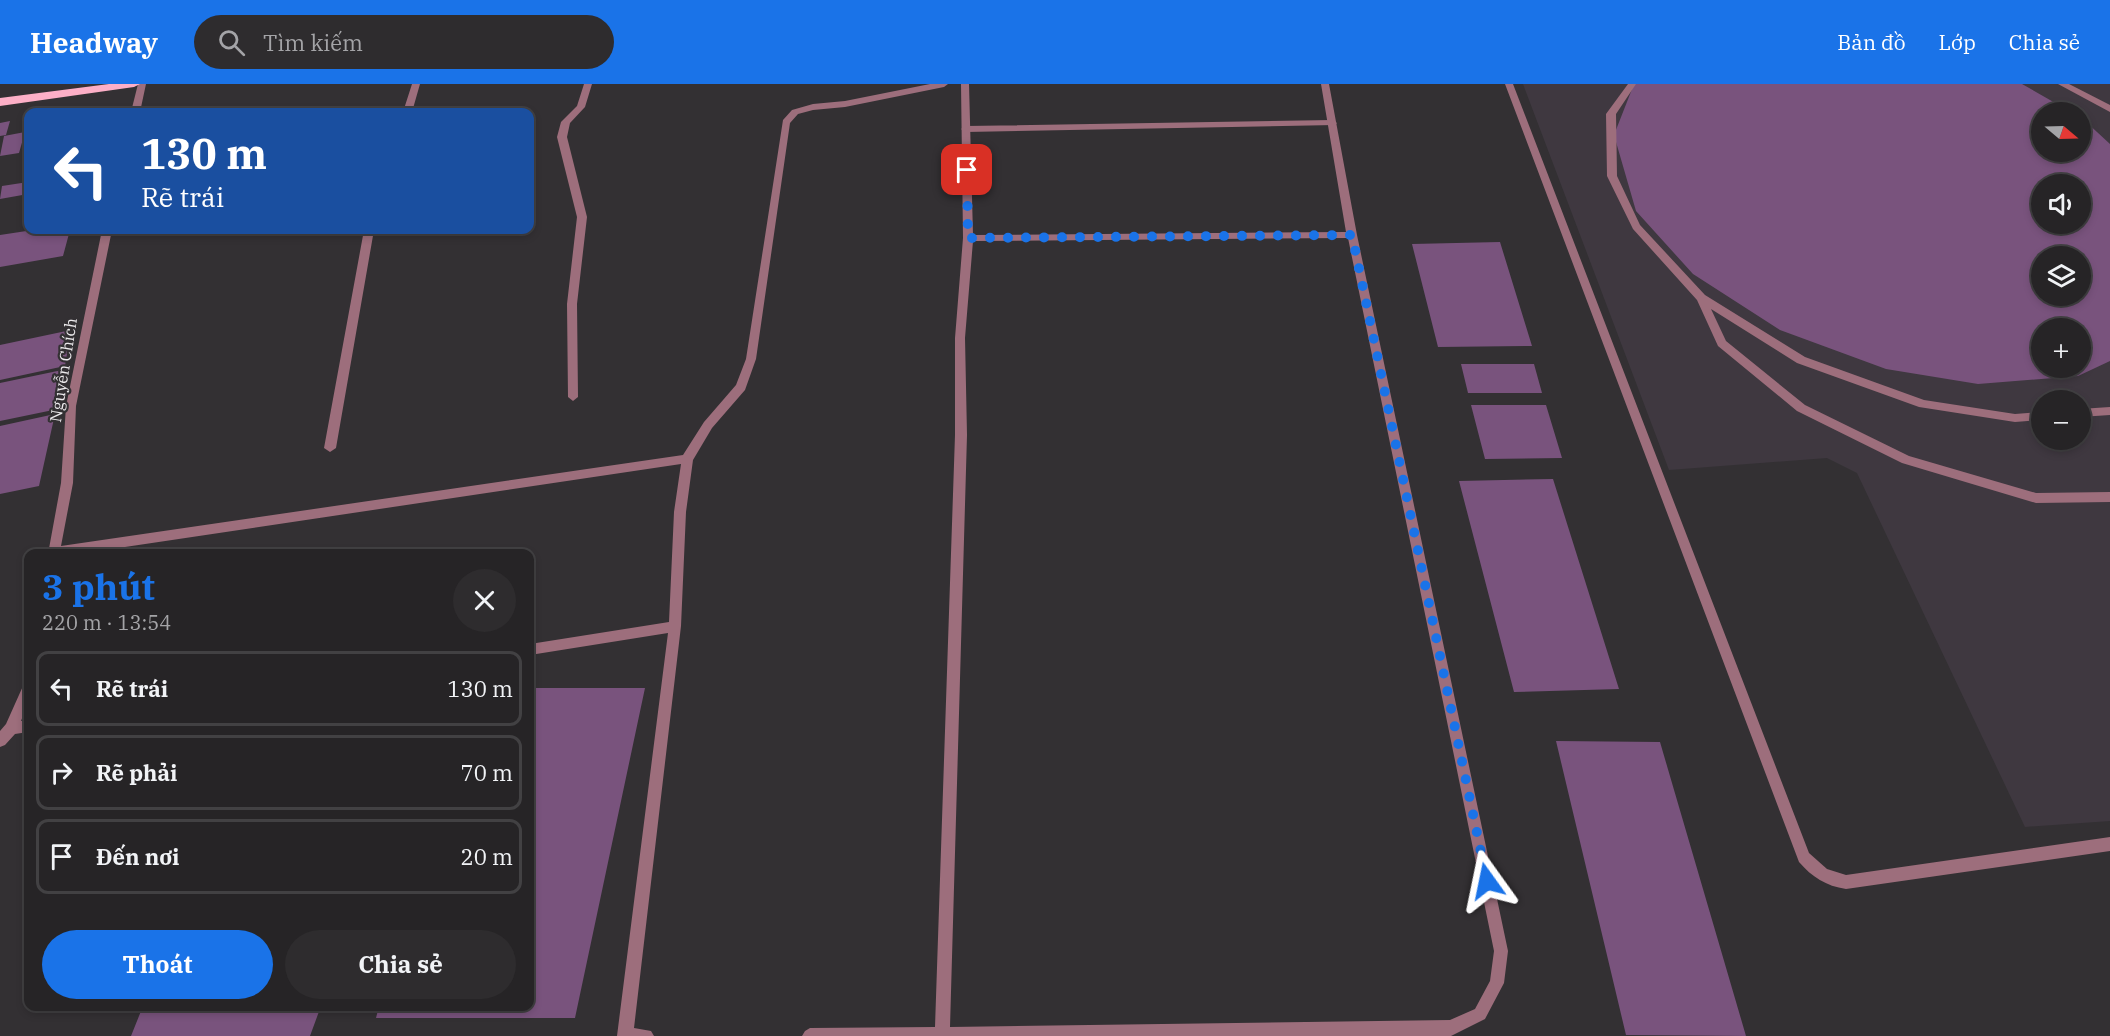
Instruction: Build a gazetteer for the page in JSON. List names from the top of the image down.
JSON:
{
  "streets": {
    "street": ["Nguyễn Chích"]
  },
  "north": "right",
  "page": {
    "header": "Headway",
    "search": "Tìm kiếm",
    "nav": ["Bản đồ", "Lớp", "Chia sẻ"],
    "map_buttons": ["+", "−"],
    "turn": ["130 m", "Rẽ trái"],
    "heading": ["3 phút", "220 m · 13:54"],
    "list": [
      {
        "name": "Rẽ trái",
        "value": "130 m"
      },
      {
        "name": "Rẽ phải",
        "value": "70 m"
      },
      {
        "name": "Đến nơi",
        "value": "20 m"
      }
    ],
    "buttons": ["Thoát", "Chia sẻ"]
  }
}
